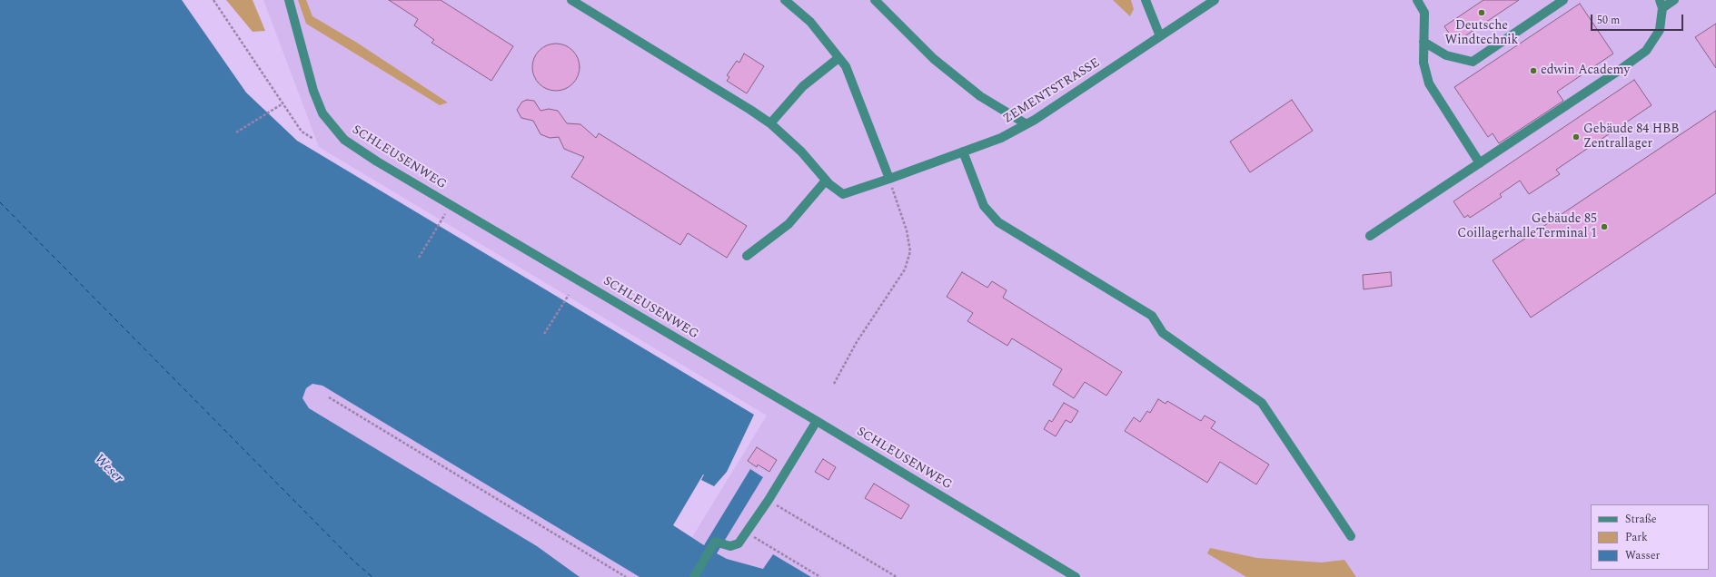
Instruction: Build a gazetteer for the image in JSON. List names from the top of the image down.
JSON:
{
  "streets": {
    "street": ["ZEMENTSTRASSE", "SCHLEUSENWEG"]
  },
  "water": ["Weser"],
  "places": [
    "Deutsche Windtechnik",
    "edwin Academy",
    "Gebäude 84 HBB Zentrallager",
    "Gebäude 85 CoillagerhalleTerminal 1"
  ],
  "legend": ["Straße", "Park", "Wasser"],
  "scale_bar": "50 m"
}
